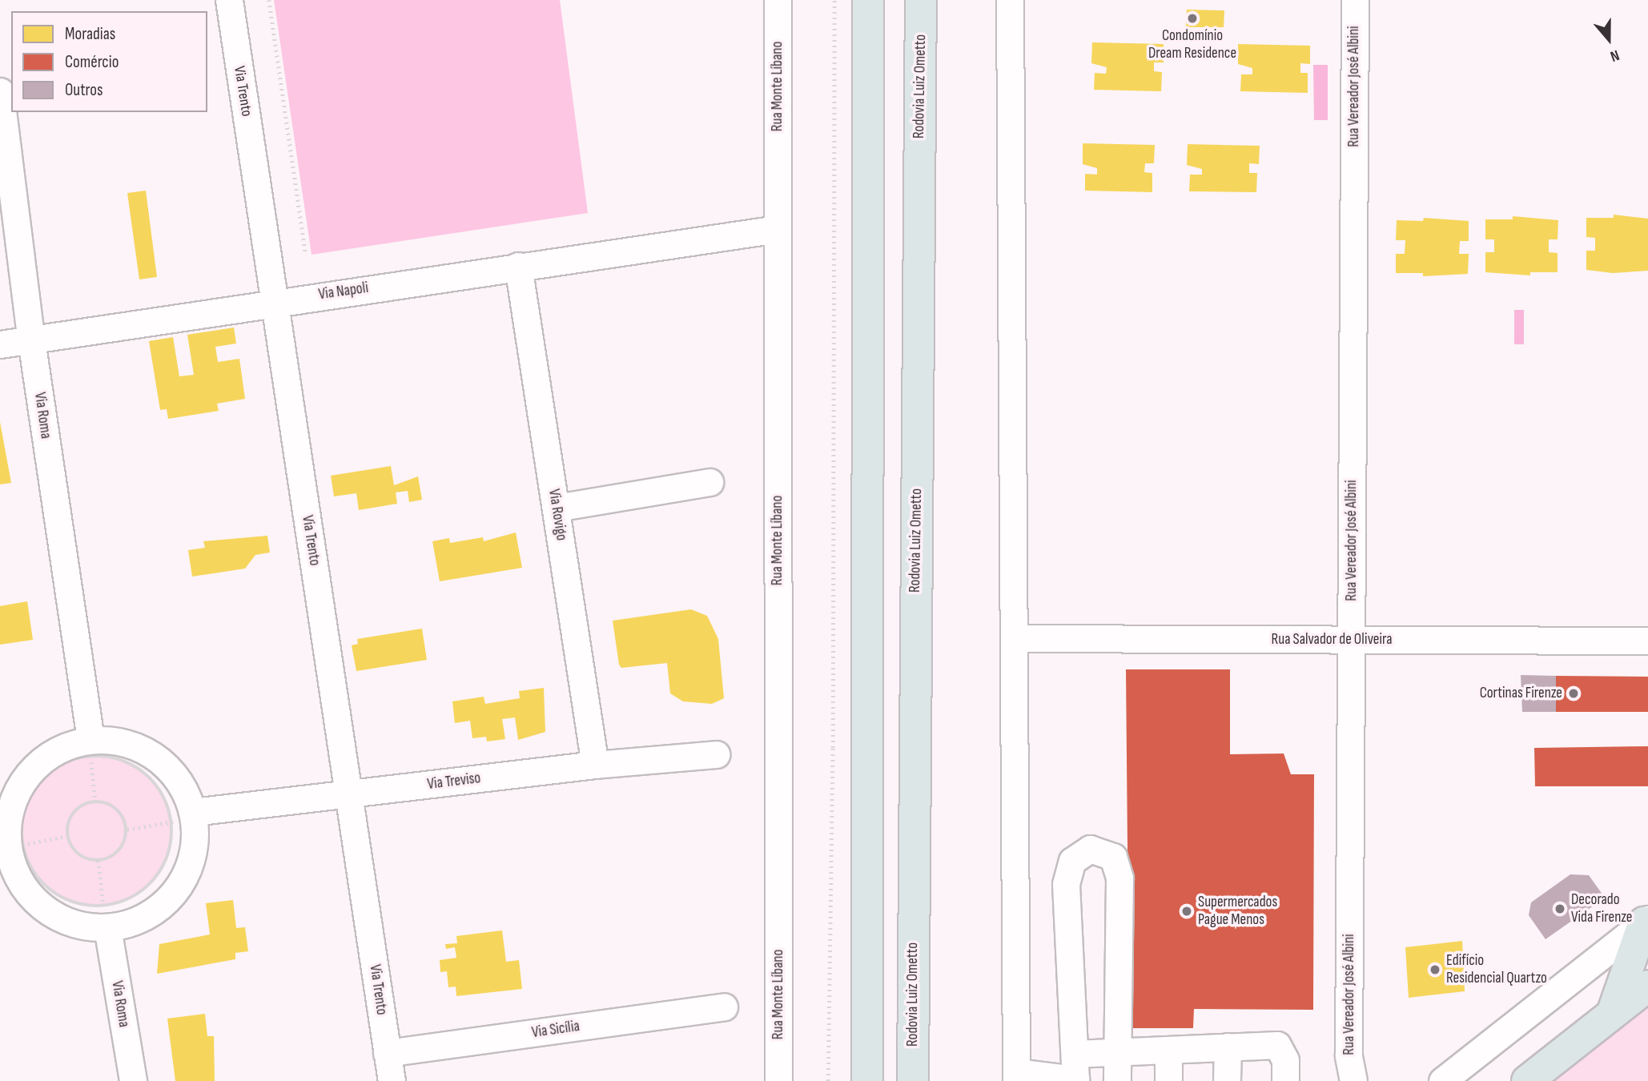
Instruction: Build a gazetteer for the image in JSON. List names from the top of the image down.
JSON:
{
  "streets": {
    "main road": ["Rodovia Luiz Ometto"],
    "street": [
      "Rua Monte Líbano",
      "Rua Vereador José Albini",
      "Via Trento",
      "Via Napoli",
      "Via Roma",
      "Via Rovigo",
      "Rua Salvador de Oliveira",
      "Via Treviso",
      "Via Sicília"
    ]
  },
  "crossings": [
    ["Rua Monte Líbano", "Via Napoli"],
    ["Rua Vereador José Albini", "Rua Salvador de Oliveira"],
    ["Via Trento", "Via Napoli"],
    ["Via Trento", "Via Treviso"],
    ["Via Trento", "Via Sicília"],
    ["Via Napoli", "Via Roma"],
    ["Via Napoli", "Via Rovigo"],
    ["Via Rovigo", "Via Treviso"]
  ],
  "places": [
    "Condomínio Dream Residence",
    "Cortinas Firenze",
    "Decorado Vida Firenze",
    "Supermercados Pague Menos",
    "Edifício Residencial Quartzo"
  ],
  "legend": ["Moradias", "Comércio", "Outros"],
  "north": "bottom"
}
